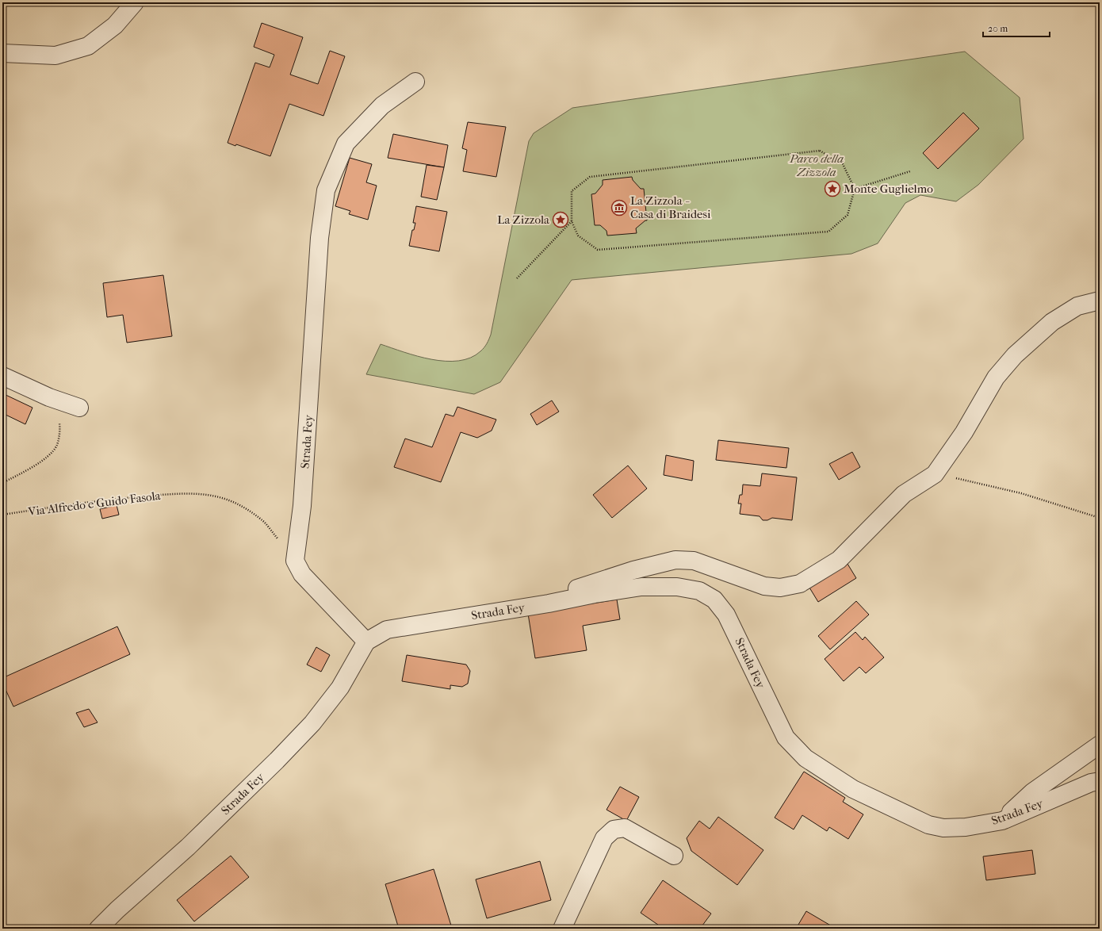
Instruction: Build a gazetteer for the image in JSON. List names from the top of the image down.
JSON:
{
  "streets": {
    "street": ["Strada Fey"],
    "path": ["Via Alfredo e Guido Fasola"]
  },
  "crossings": [
    ["Strada Fey", "Via Alfredo e Guido Fasola"]
  ],
  "parks": ["Parco della Zizzola"],
  "places": {
    "place": ["Monte Guglielmo", "La Zizzola"],
    "museum": ["La Zizzola - Casa di Braidesi"]
  },
  "scale_bar": "20 m"
}
